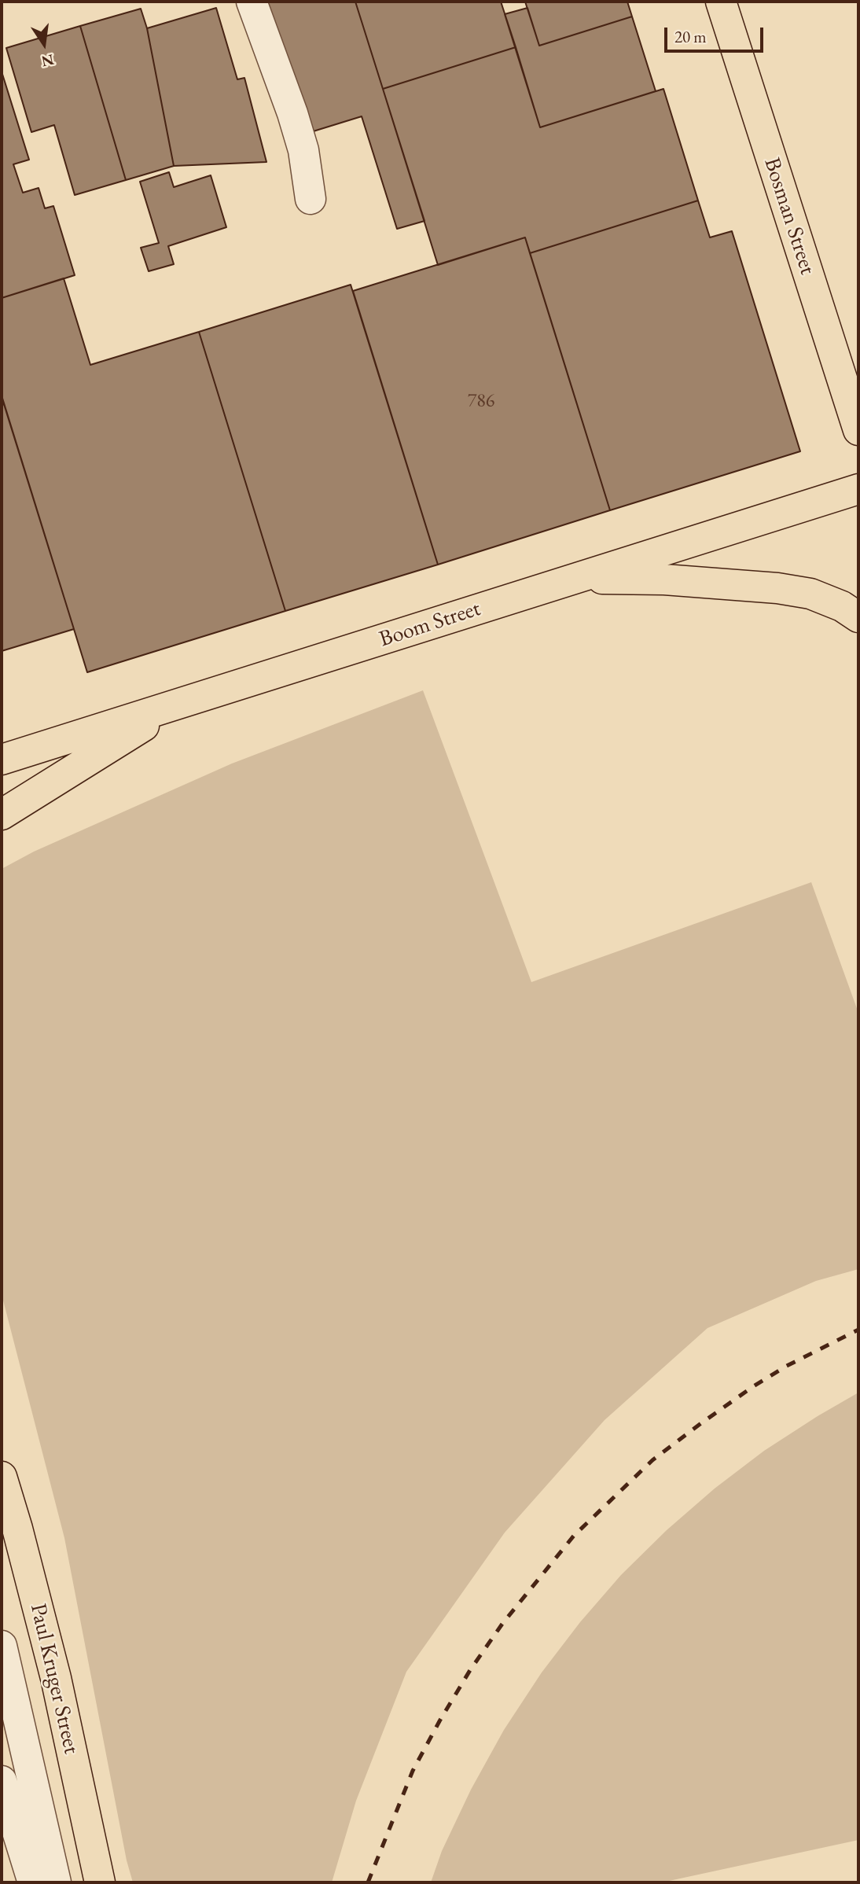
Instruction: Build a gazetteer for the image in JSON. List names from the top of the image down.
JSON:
{
  "streets": {
    "main road": ["Bosman Street", "Boom Street", "Paul Kruger Street"]
  },
  "house_numbers": ["786"],
  "scale_bar": "20 m",
  "north": "bottom"
}
